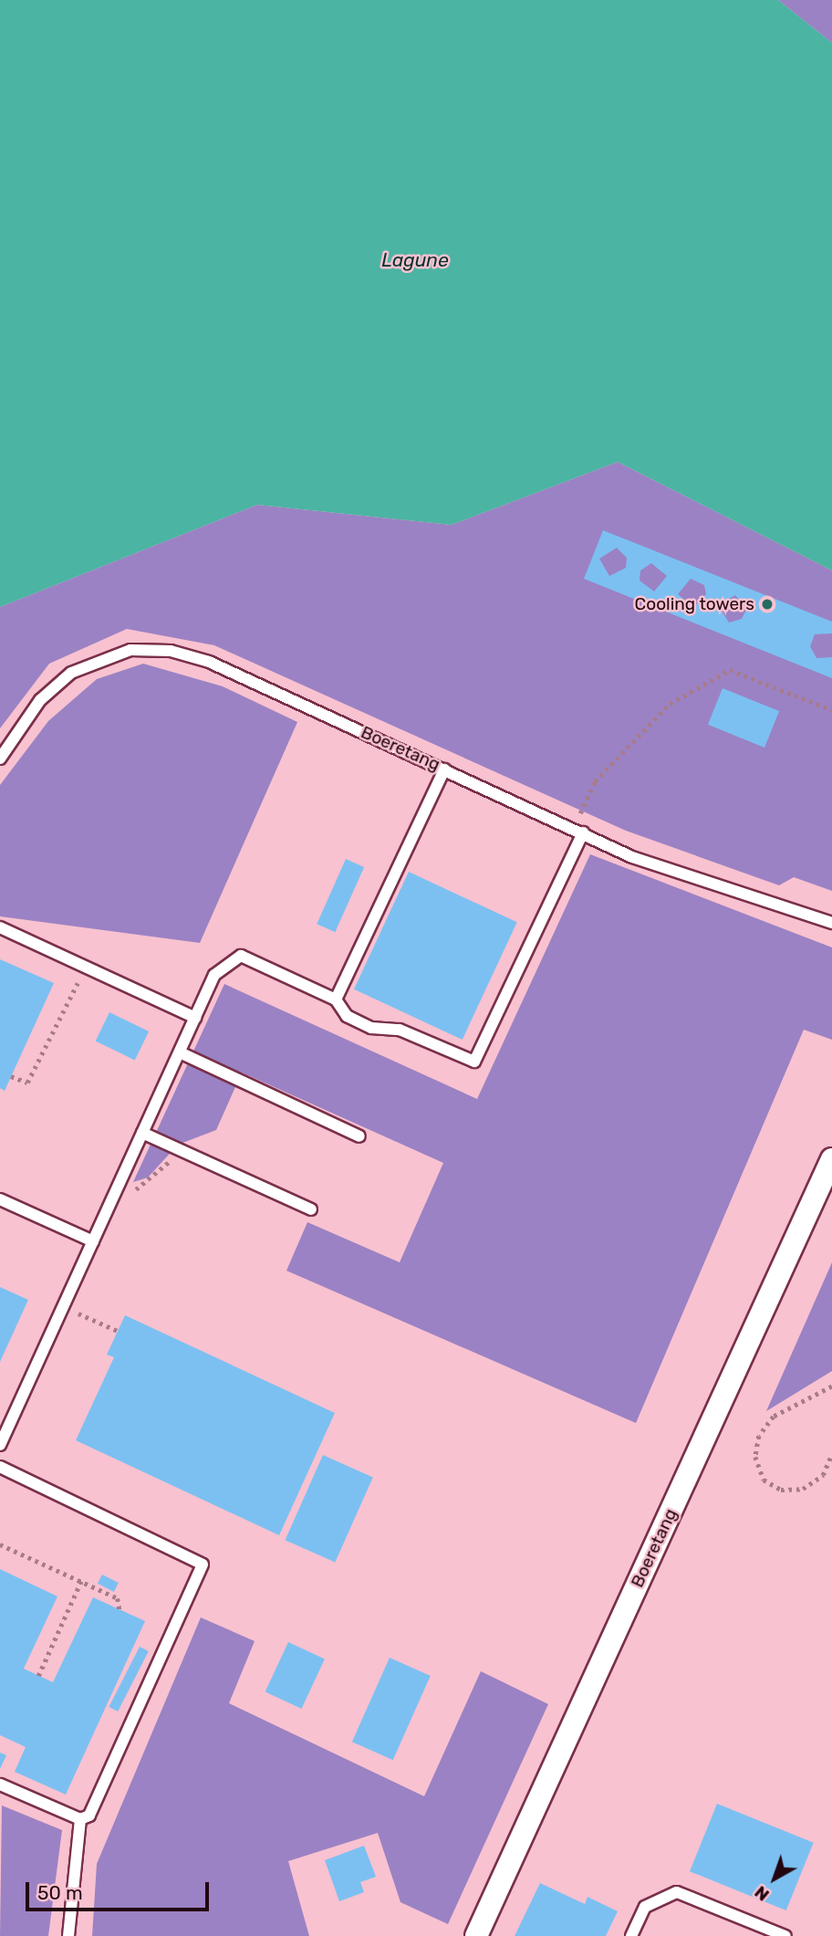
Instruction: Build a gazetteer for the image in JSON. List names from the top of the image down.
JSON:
{
  "streets": {
    "street": ["Boeretang"]
  },
  "water": ["Lagune"],
  "places": ["Cooling towers"],
  "scale_bar": "50 m",
  "north": "bottom left"
}
